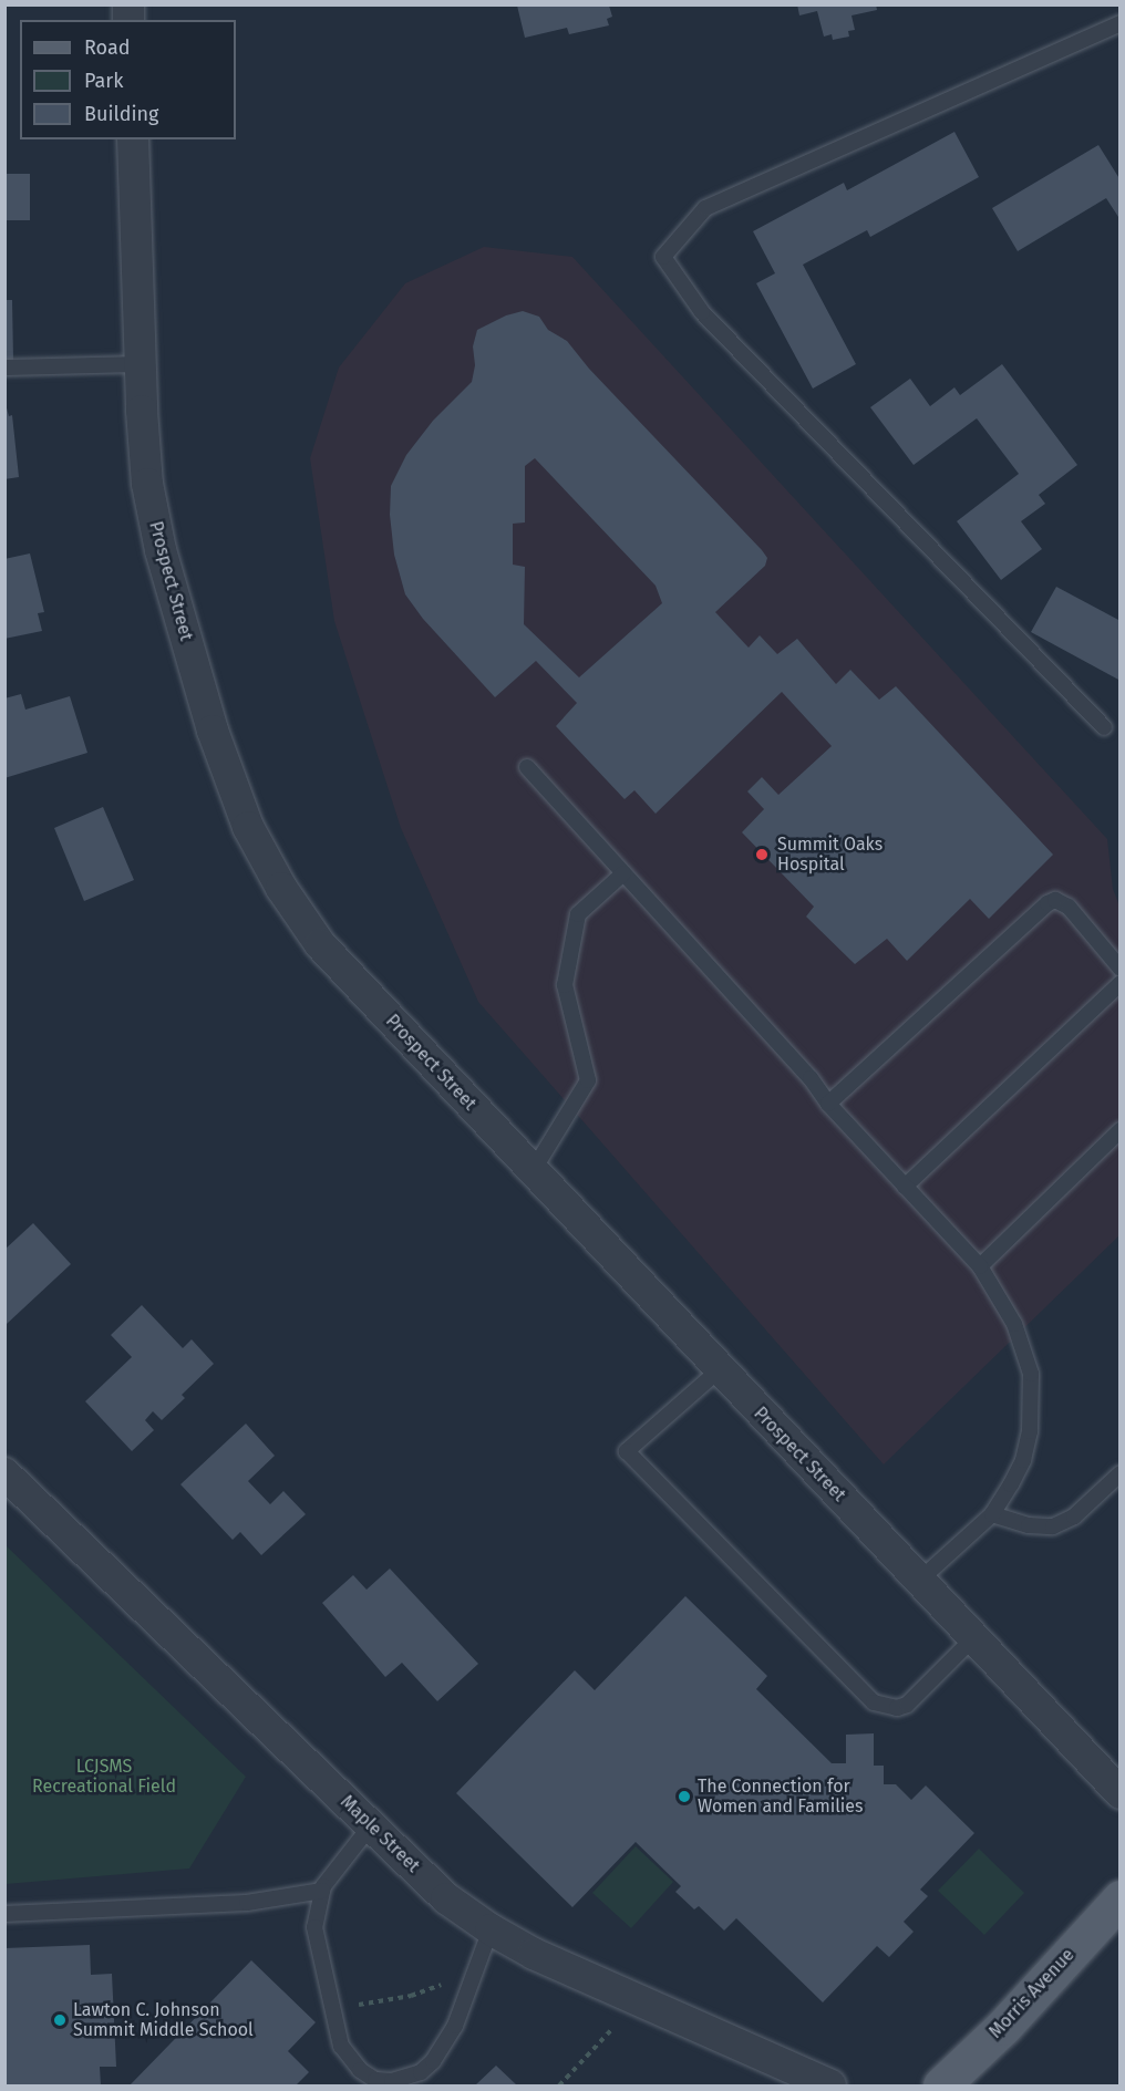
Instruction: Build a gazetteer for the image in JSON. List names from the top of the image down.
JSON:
{
  "streets": {
    "main road": ["Morris Avenue"],
    "street": ["Prospect Street", "Maple Street"]
  },
  "parks": ["LCJSMS Recreational Field"],
  "places": ["Summit Oaks Hospital", "The Connection for Women and Families", "Lawton C. Johnson Summit Middle School"],
  "legend": ["Road", "Park", "Building"]
}
